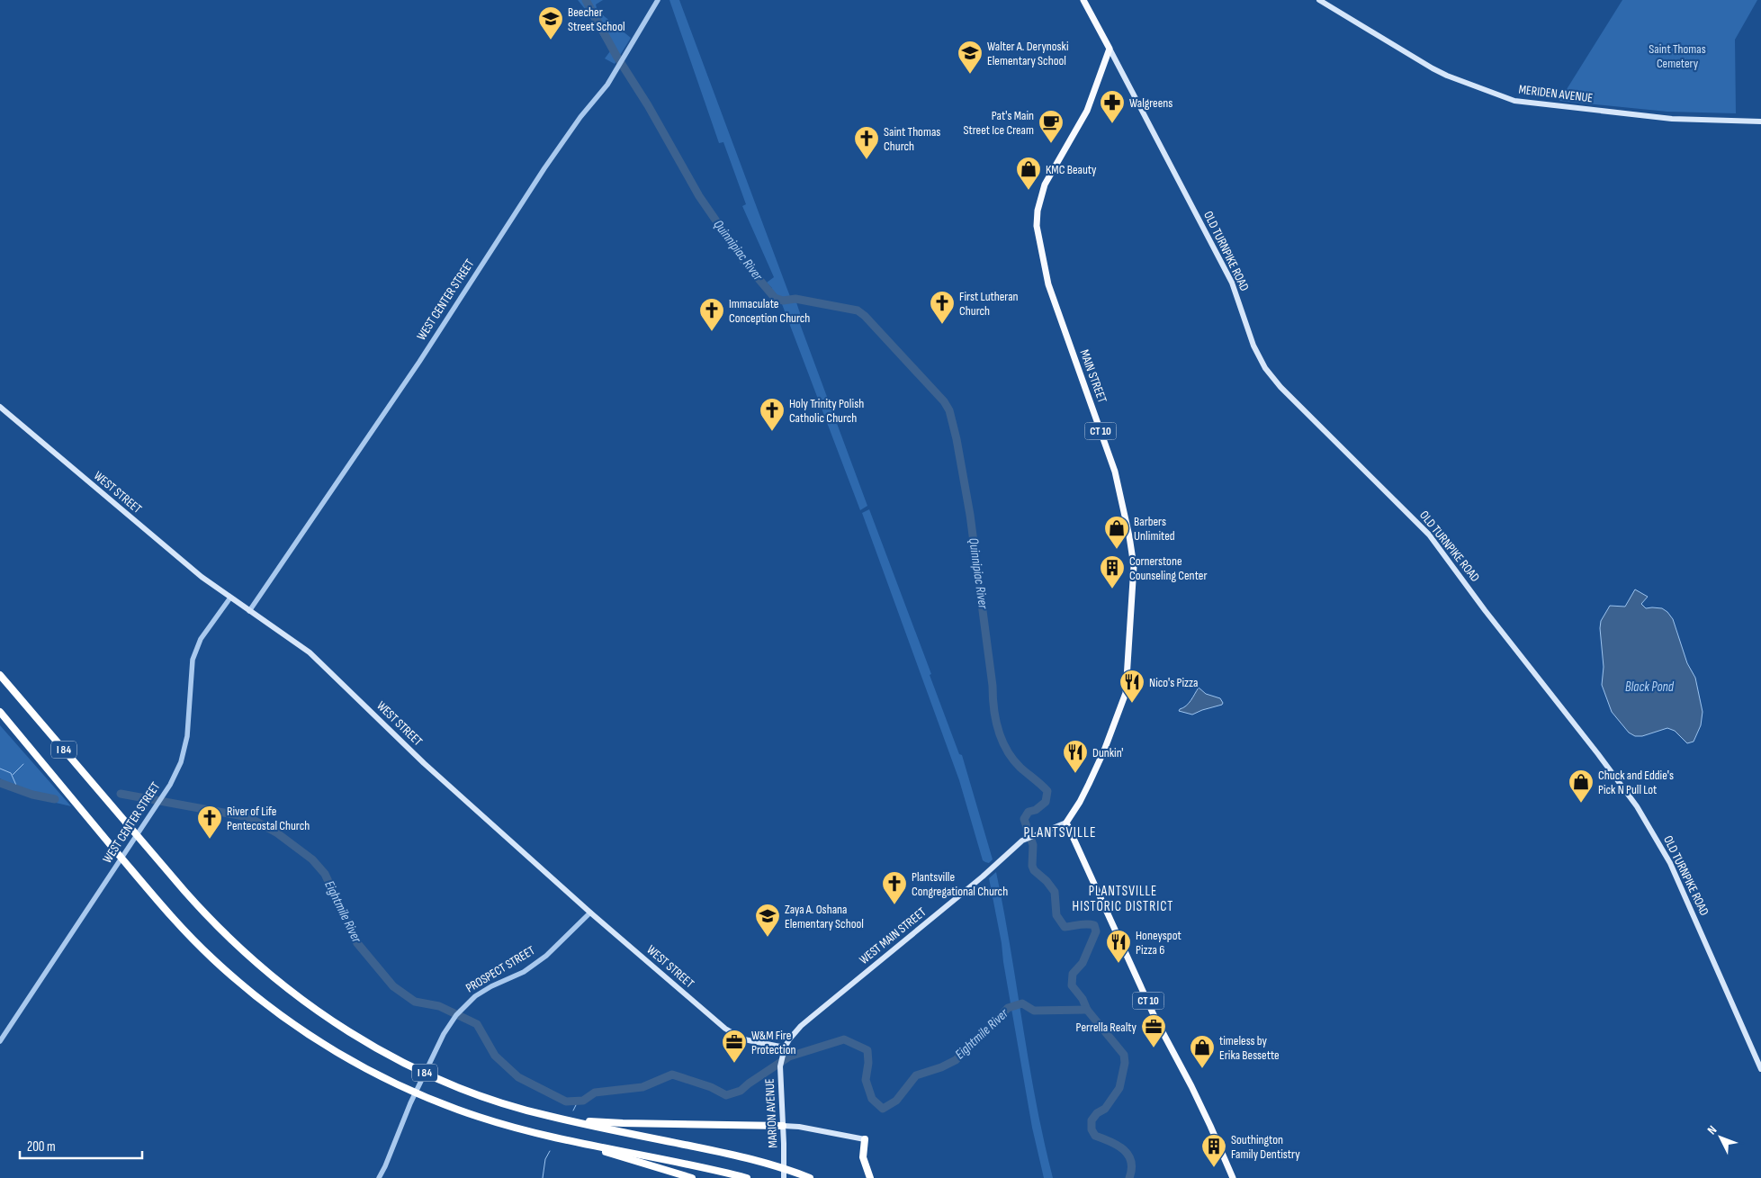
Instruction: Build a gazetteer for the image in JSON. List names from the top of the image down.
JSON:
{
  "streets": {
    "highway": ["MAIN STREET", "CT 10", "I 84"],
    "main road": [
      "MERIDEN AVENUE",
      "OLD TURNPIKE ROAD",
      "WEST STREET",
      "WEST MAIN STREET",
      "MARION AVENUE"
    ],
    "street": ["WEST CENTER STREET", "PROSPECT STREET"]
  },
  "crossings": [
    ["OLD TURNPIKE ROAD", "MAIN STREET"],
    ["WEST CENTER STREET", "WEST STREET"],
    ["MAIN STREET", "CT 10"],
    ["MAIN STREET", "WEST MAIN STREET"],
    ["CT 10", "WEST MAIN STREET"],
    ["WEST STREET", "WEST MAIN STREET"],
    ["WEST STREET", "PROSPECT STREET"],
    ["WEST STREET", "MARION AVENUE"],
    ["WEST MAIN STREET", "MARION AVENUE"]
  ],
  "districts": ["PLANTSVILLE", "PLANTSVILLE HISTORIC DISTRICT"],
  "water": ["Quinnipiac River", "Black Pond", "Eightmile River"],
  "parks": ["Saint Thomas Cemetery"],
  "places": {
    "school or university": ["Beecher Street School", "Walter A. Derynoski Elementary School", "Zaya A. Oshana Elementary School"],
    "pharmacy": ["Walgreens"],
    "cafe": ["Pat's Main Street Ice Cream"],
    "church": [
      "Saint Thomas Church",
      "First Lutheran Church",
      "Immaculate Conception Church",
      "Holy Trinity Polish Catholic Church",
      "River of Life Pentecostal Church",
      "Plantsville Congregational Church"
    ],
    "shop": [
      "KMC Beauty",
      "Barbers Unlimited",
      "Chuck and Eddie's Pick N Pull Lot",
      "timeless by Erika Bessette"
    ],
    "building": ["Cornerstone Counseling Center", "Southington Family Dentistry"],
    "restaurant": ["Nico's Pizza", "Dunkin'", "Honeyspot Pizza 6"],
    "office": ["Perrella Realty", "W&M Fire Protection"]
  },
  "scale_bar": "200 m",
  "north": "top left"
}
